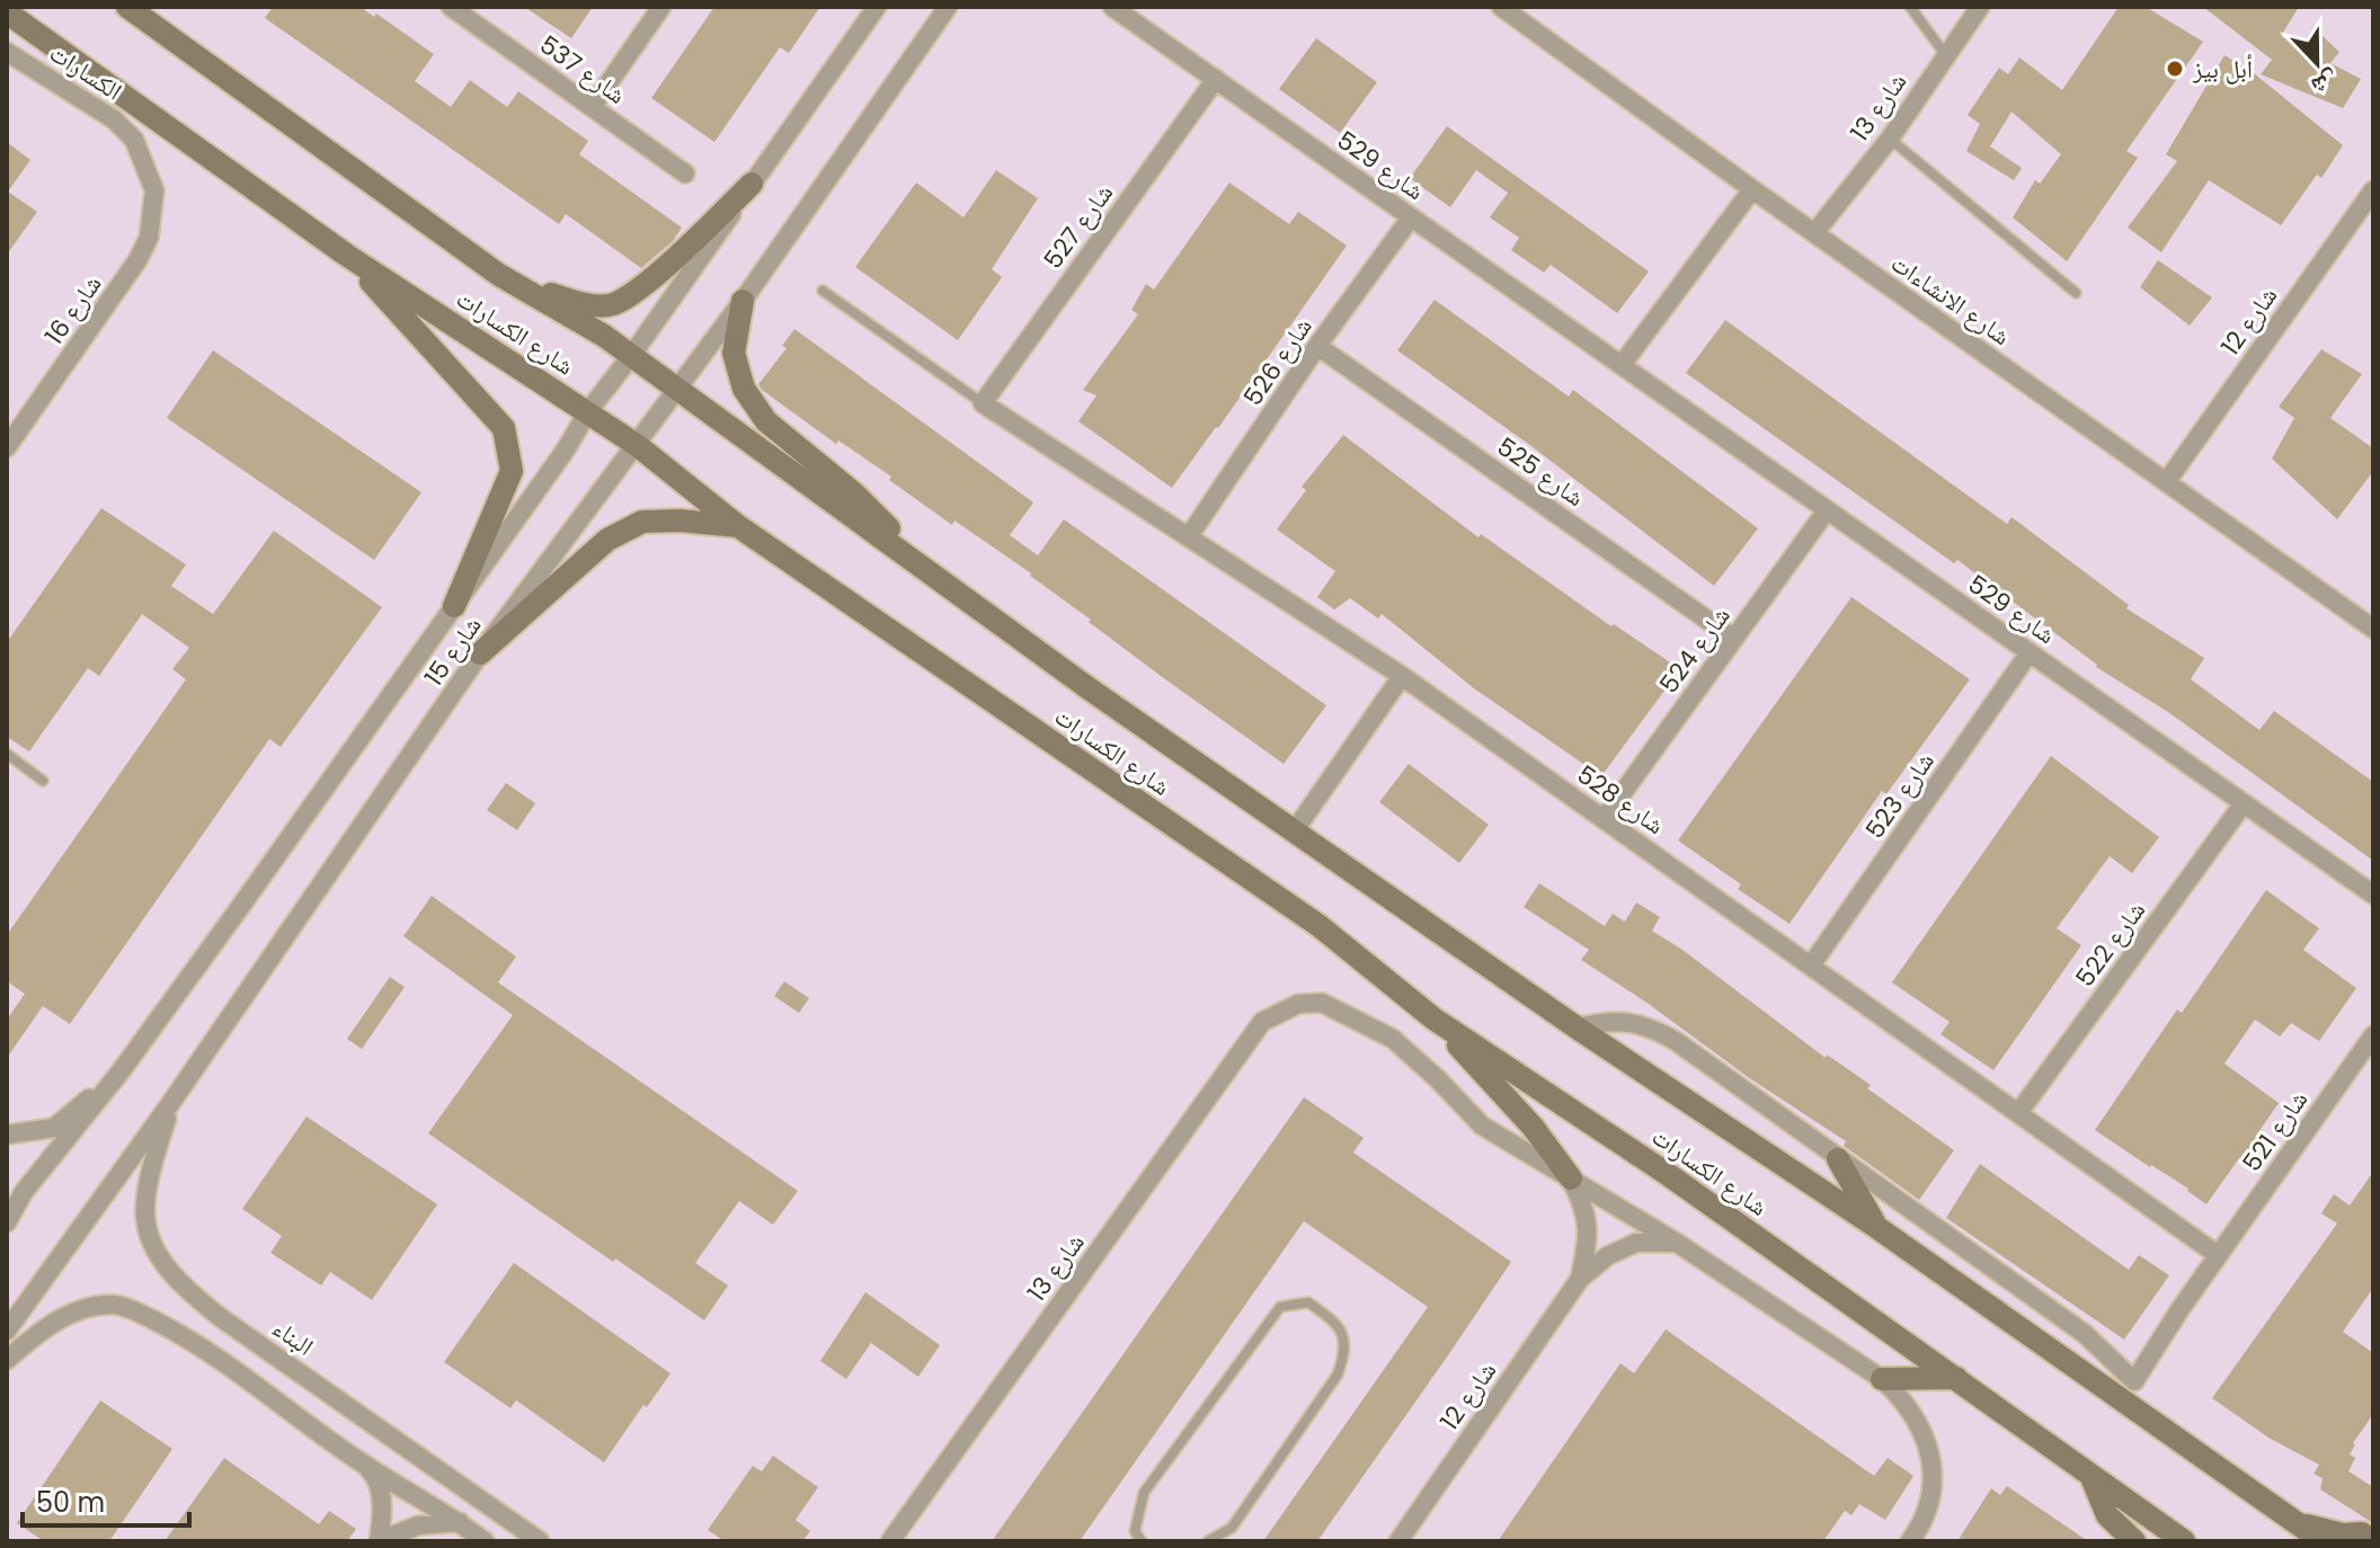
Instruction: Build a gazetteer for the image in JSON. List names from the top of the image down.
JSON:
{
  "streets": {
    "street": [
      "شارع 537",
      "الكسارات",
      "شارع 13",
      "شارع 529",
      "شارع 527",
      "شارع الانشاءات",
      "شارع 16",
      "شارع 12",
      "شارع الكسارات",
      "شارع 526",
      "شارع 525",
      "شارع 524",
      "شارع 15",
      "شارع 523",
      "شارع 528",
      "شارع 522",
      "شارع 521",
      "البناء"
    ]
  },
  "crossings": [
    ["الكسارات", "شارع 16"],
    ["شارع 13", "شارع الانشاءات"],
    ["شارع 13", "شارع 12"],
    ["شارع 529", "شارع 527"],
    ["شارع 529", "شارع 526"],
    ["شارع 529", "شارع 524"],
    ["شارع 529", "شارع 523"],
    ["شارع 529", "شارع 522"],
    ["شارع 527", "شارع 528"],
    ["شارع الانشاءات", "شارع 12"],
    ["شارع الكسارات", "شارع 15"],
    ["شارع 526", "شارع 525"],
    ["شارع 526", "شارع 528"],
    ["شارع 525", "شارع 524"],
    ["شارع 524", "شارع 528"],
    ["شارع 15", "البناء"],
    ["شارع 523", "شارع 528"],
    ["شارع 528", "شارع 522"],
    ["شارع 528", "شارع 521"]
  ],
  "places": ["أبل بيز"],
  "scale_bar": "50 m",
  "north": "bottom"
}
